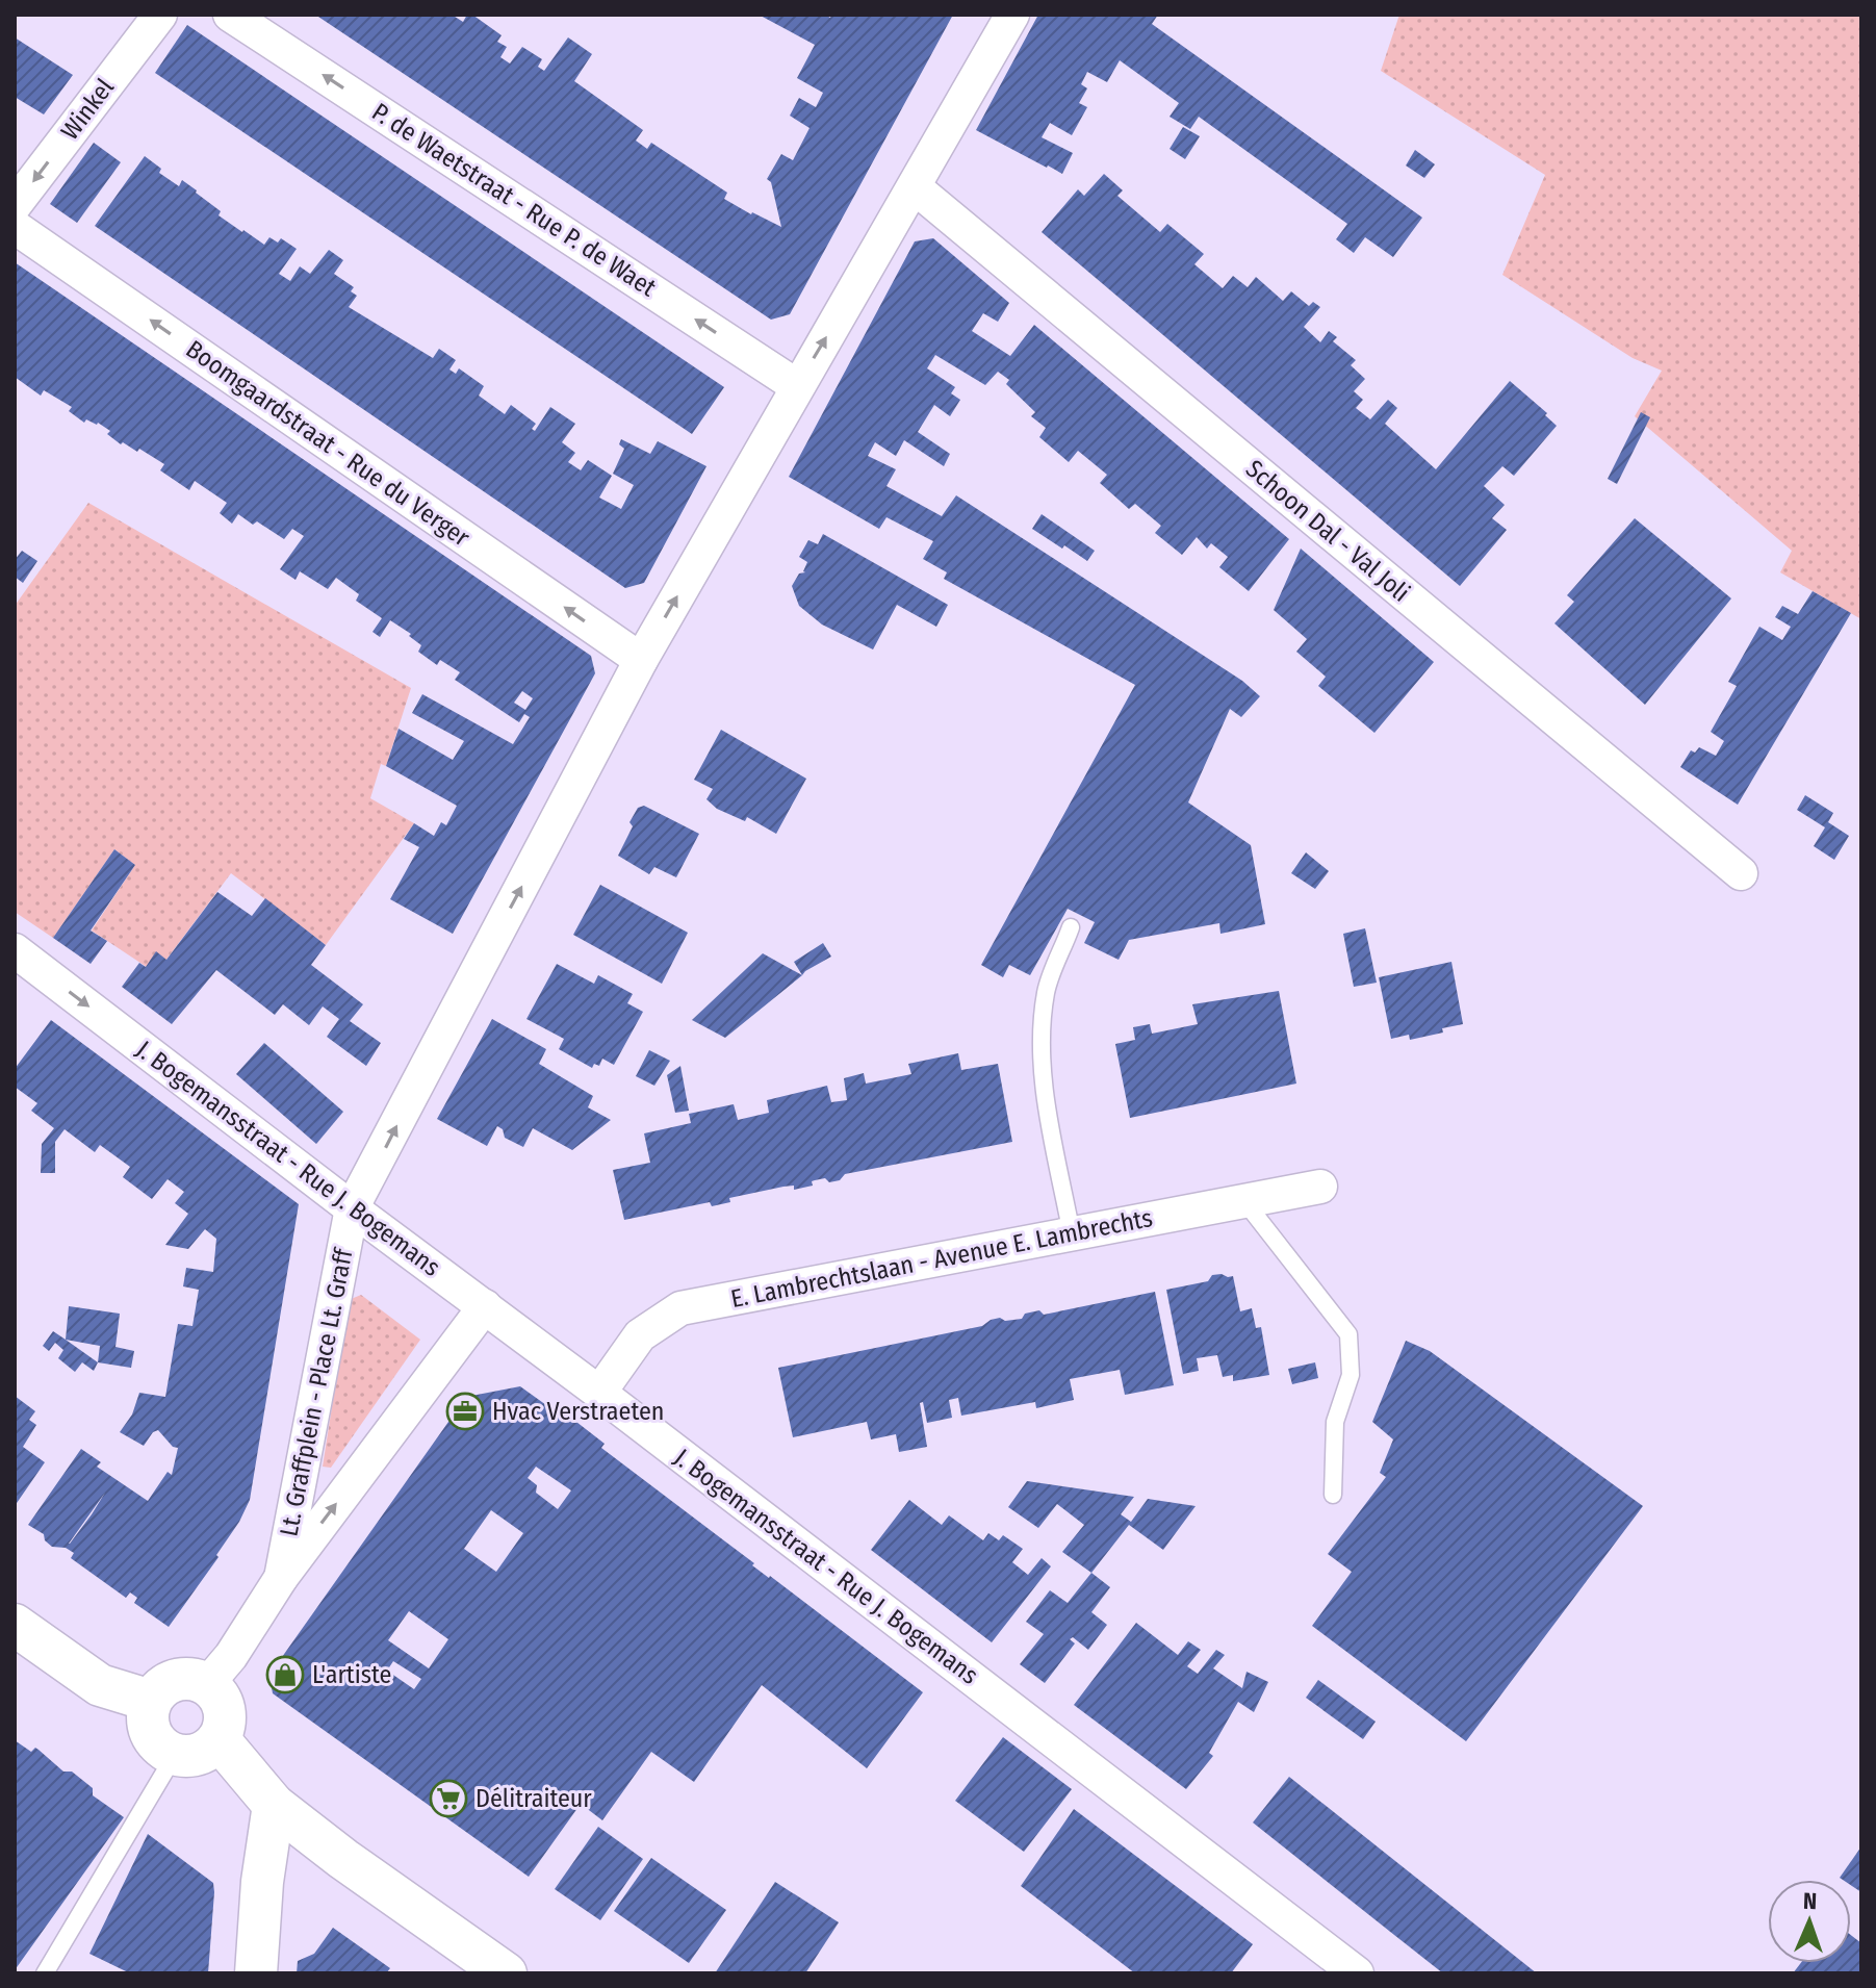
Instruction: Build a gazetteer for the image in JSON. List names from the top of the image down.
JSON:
{
  "streets": {
    "street": [
      "Winkel",
      "P. de Waetstraat - Rue P. de Waet",
      "Boomgaardstraat - Rue du Verger",
      "Schoon Dal - Val Joli",
      "J. Bogemansstraat - Rue J. Bogemans",
      "E. Lambrechtslaan - Avenue E. Lambrechts",
      "Lt. Graffplein - Place Lt. Graff"
    ]
  },
  "crossings": [
    ["P. de Waetstraat - Rue P. de Waet", "Lt. Graffplein - Place Lt. Graff"],
    ["Boomgaardstraat - Rue du Verger", "Lt. Graffplein - Place Lt. Graff"],
    ["Schoon Dal - Val Joli", "Lt. Graffplein - Place Lt. Graff"],
    ["J. Bogemansstraat - Rue J. Bogemans", "E. Lambrechtslaan - Avenue E. Lambrechts"],
    ["J. Bogemansstraat - Rue J. Bogemans", "Lt. Graffplein - Place Lt. Graff"]
  ],
  "one_way": [
    "Winkel",
    "P. de Waetstraat - Rue P. de Waet",
    "Boomgaardstraat - Rue du Verger",
    "Lt. Graffplein - Place Lt. Graff"
  ],
  "places": {
    "office": ["Hvac Verstraeten"],
    "shop": ["L'artiste"],
    "supermarket": ["Délitraiteur"]
  },
  "north": "top"
}
